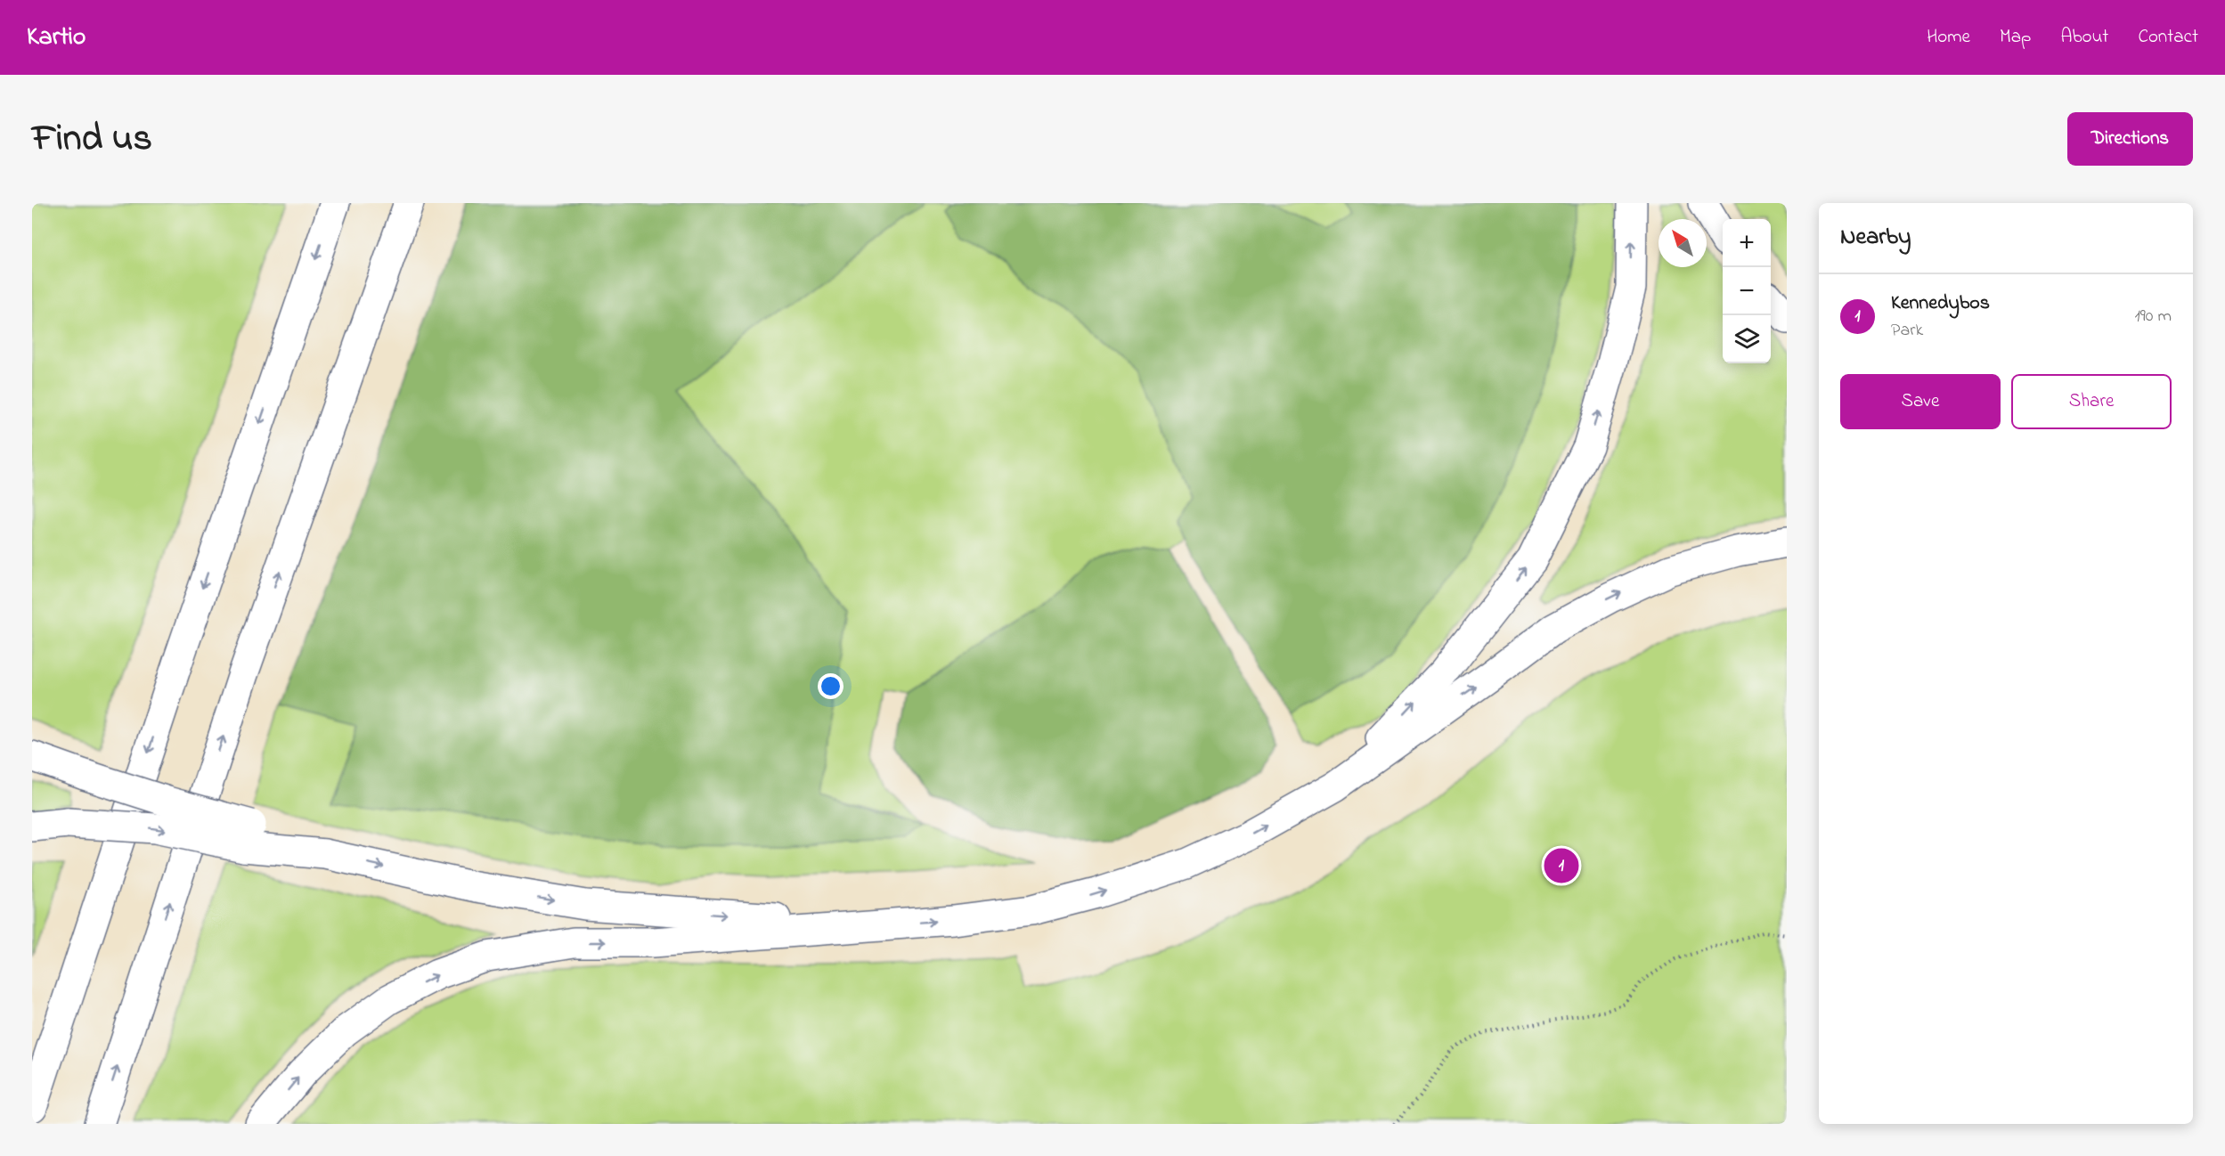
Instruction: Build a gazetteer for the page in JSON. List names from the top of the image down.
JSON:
{
  "north": "top left",
  "page": {
    "header": "Kartio",
    "nav": [
      "Home",
      "Map",
      "About",
      "Contact"
    ],
    "title": "Find us",
    "buttons": [
      "Directions",
      ["Save", "Share"]
    ],
    "heading": "Nearby",
    "map_buttons": ["+", "−"],
    "list": [
      {
        "mark": "1",
        "name": "Kennedybos",
        "note": "Park",
        "value": "190 m"
      }
    ],
    "pins": "1"
  }
}
